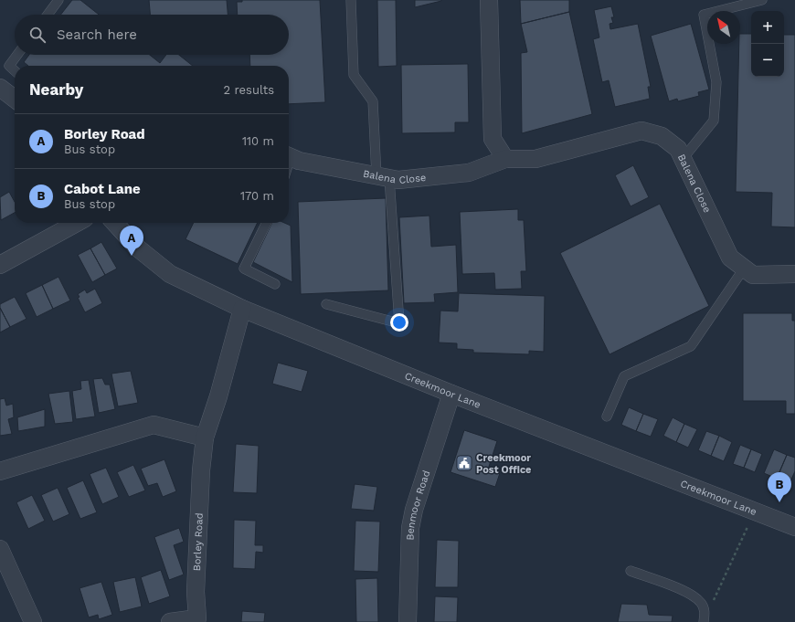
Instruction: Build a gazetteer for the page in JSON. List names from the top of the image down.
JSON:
{
  "streets": {
    "street": [
      "Balena Close",
      "Creekmoor Lane",
      "Benmoor Road",
      "Borley Road"
    ]
  },
  "crossings": [
    ["Creekmoor Lane", "Benmoor Road"],
    ["Creekmoor Lane", "Borley Road"]
  ],
  "places": {
    "public building": ["Creekmoor Post Office"]
  },
  "north": "top left",
  "page": {
    "map_buttons": ["+", "−"],
    "search": "Search here",
    "heading": ["Nearby", "2 results"],
    "list": [
      {
        "mark": "A",
        "name": "Borley Road",
        "note": "Bus stop",
        "value": "110 m"
      },
      {
        "mark": "B",
        "name": "Cabot Lane",
        "note": "Bus stop",
        "value": "170 m"
      }
    ],
    "pins": ["A", "B"]
  }
}
